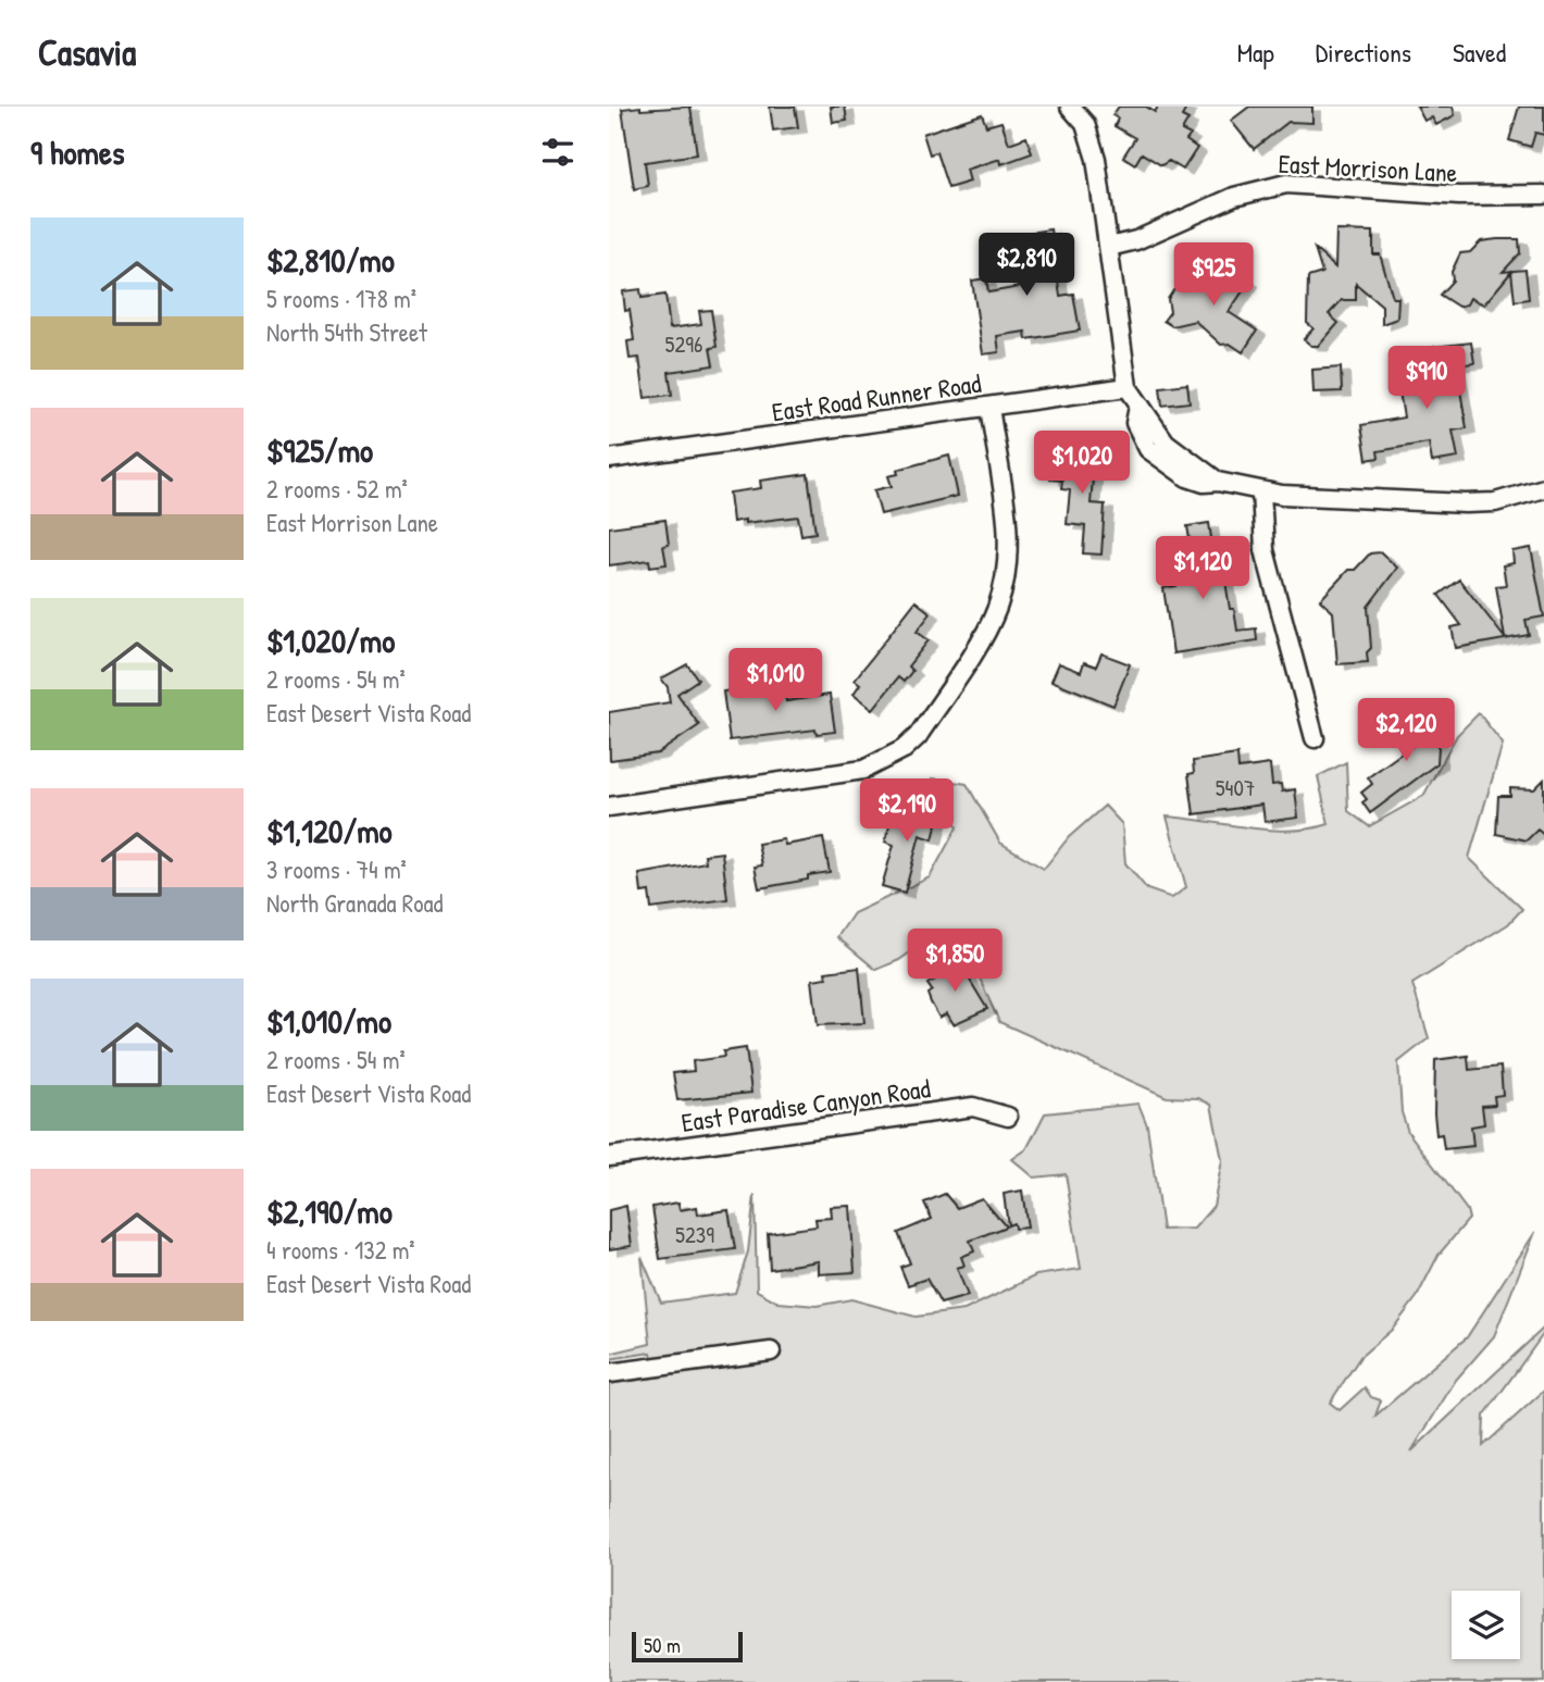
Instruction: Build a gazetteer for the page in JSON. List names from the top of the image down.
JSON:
{
  "streets": {
    "street": ["East Morrison Lane", "East Road Runner Road", "East Paradise Canyon Road"]
  },
  "house_numbers": ["5296", "5407", "5239"],
  "scale_bar": "50 m",
  "page": {
    "header": "Casavia",
    "nav": ["Map", "Directions", "Saved"],
    "heading": "9 homes",
    "list": [
      {
        "name": "$2,810/mo",
        "note": "5 rooms · 178 m² · North 54th Street"
      },
      {
        "name": "$925/mo",
        "note": "2 rooms · 52 m² · East Morrison Lane"
      },
      {
        "name": "$1,020/mo",
        "note": "2 rooms · 54 m² · East Desert Vista Road"
      },
      {
        "name": "$1,120/mo",
        "note": "3 rooms · 74 m² · North Granada Road"
      },
      {
        "name": "$1,010/mo",
        "note": "2 rooms · 54 m² · East Desert Vista Road"
      },
      {
        "name": "$2,190/mo",
        "note": "4 rooms · 132 m² · East Desert Vista Road"
      }
    ],
    "price": [
      "$2,810",
      "$925",
      "$910",
      "$1,020",
      "$1,120",
      "$1,010",
      "$2,120",
      "$2,190",
      "$1,850"
    ],
    "scale": "50 m"
  }
}
